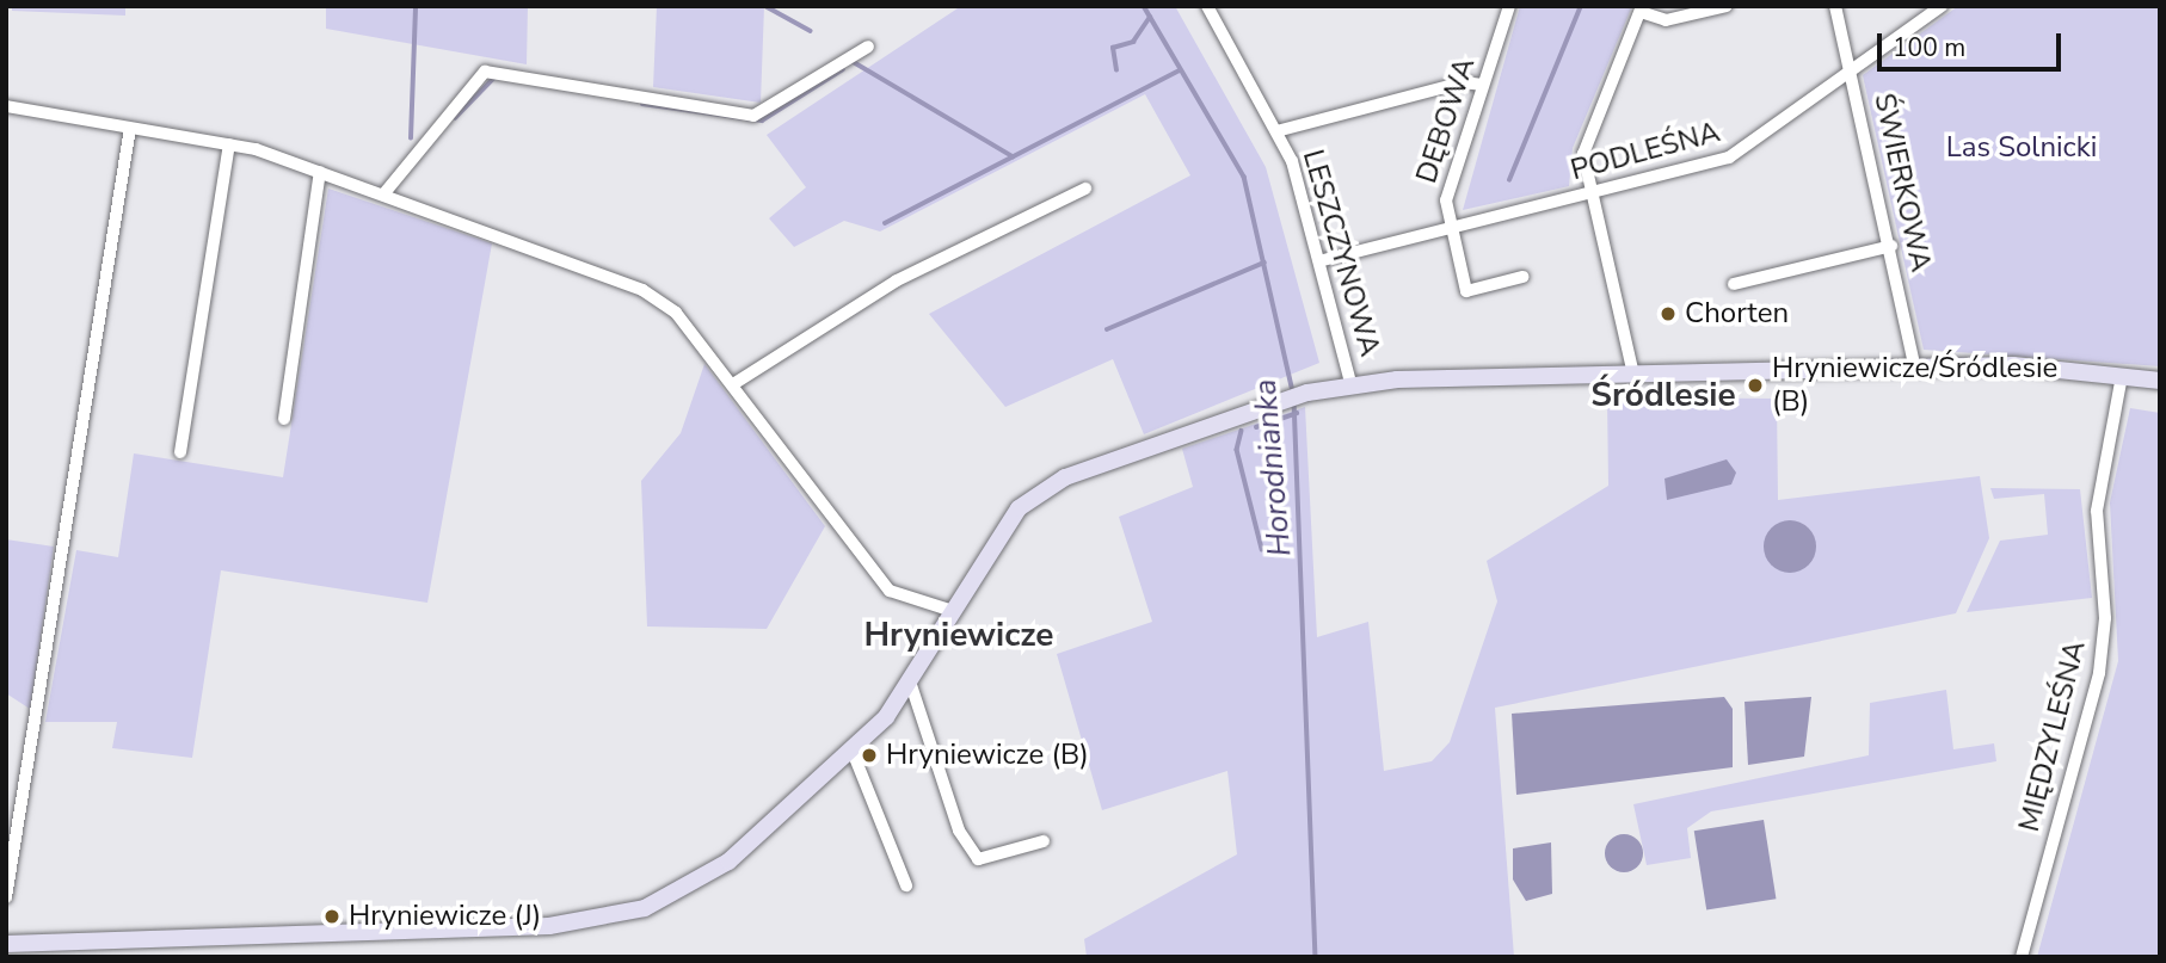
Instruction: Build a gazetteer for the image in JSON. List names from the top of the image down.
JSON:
{
  "streets": {
    "street": [
      "DĘBOWA",
      "PODLEŚNA",
      "ŚWIERKOWA",
      "LESZCZYNOWA",
      "MIĘDZYLEŚNA"
    ]
  },
  "crossings": [
    ["DĘBOWA", "PODLEŚNA"],
    ["PODLEŚNA", "ŚWIERKOWA"],
    ["PODLEŚNA", "LESZCZYNOWA"]
  ],
  "districts": ["Śródlesie", "Hryniewicze"],
  "water": ["Horodnianka"],
  "parks": ["Las Solnicki"],
  "places": [
    "Chorten",
    "Hryniewicze/Śródlesie (B)",
    "Hryniewicze (B)",
    "Hryniewicze (J)"
  ],
  "scale_bar": "100 m"
}
